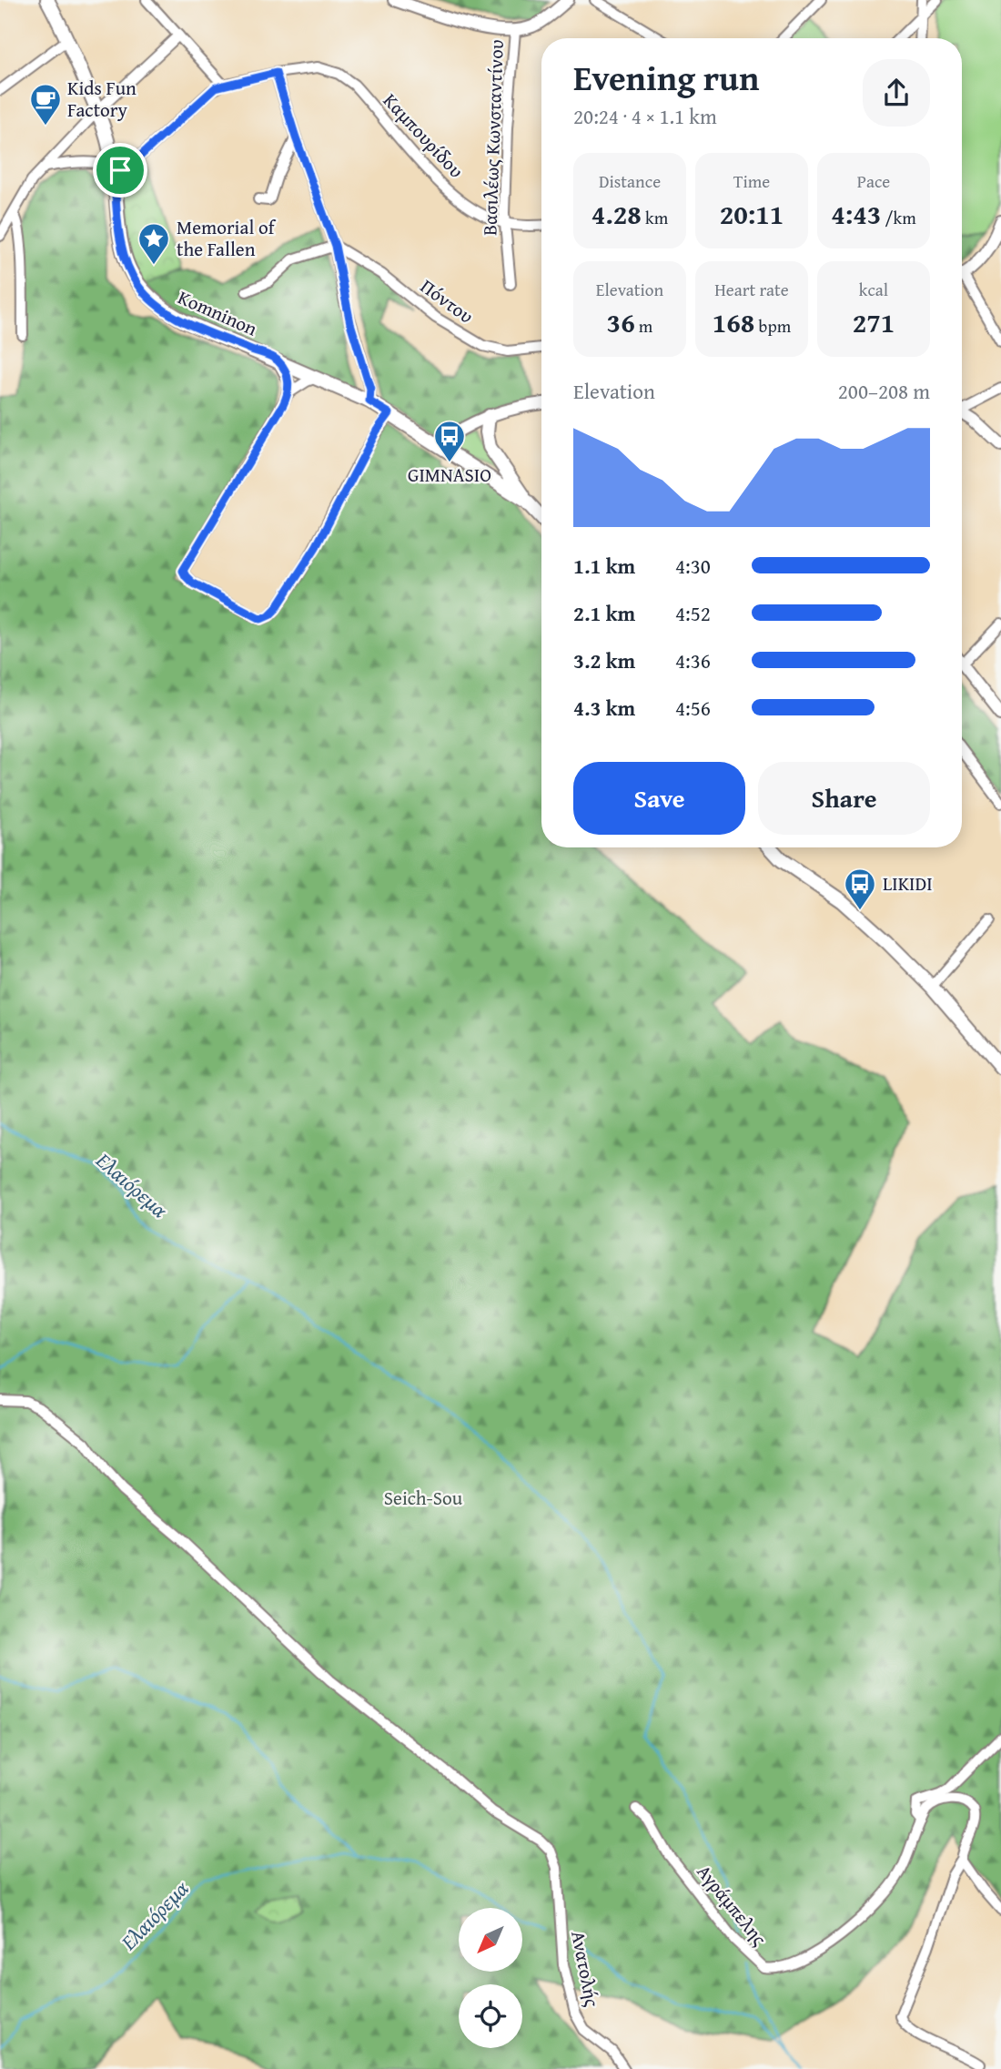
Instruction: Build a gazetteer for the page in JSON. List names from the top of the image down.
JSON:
{
  "streets": {
    "main road": ["Komninon"],
    "street": [
      "Καμπουρίδου",
      "Βασιλέως Κωνσταντίνου",
      "Πόντου",
      "Αγράμπελης",
      "Ανατολής"
    ]
  },
  "crossings": [
    ["Καμπουρίδου", "Βασιλέως Κωνσταντίνου"]
  ],
  "water": ["Ελαιόρεμα"],
  "parks": ["Seich-Sou"],
  "places": {
    "cafe": ["Kids Fun Factory"],
    "place": ["Memorial of the Fallen"],
    "bus stop": ["GIMNASIO", "LIKIDI"]
  },
  "north": "bottom left",
  "page": {
    "heading": ["Evening run", "20:24 · 4 × 1.1 km"],
    "stats": [
      ["Distance", "4.28 km"],
      ["Time", "20:11"],
      ["Pace", "4:43 /km"],
      ["Elevation", "36 m"],
      ["Heart rate", "168 bpm"],
      ["kcal", "271"]
    ],
    "chart": ["Elevation", "200–208 m"],
    "list": [
      {
        "name": "1.1 km",
        "note": "4:30"
      },
      {
        "name": "2.1 km",
        "note": "4:52"
      },
      {
        "name": "3.2 km",
        "note": "4:36"
      },
      {
        "name": "4.3 km",
        "note": "4:56"
      }
    ],
    "buttons": ["Save", "Share"]
  }
}
